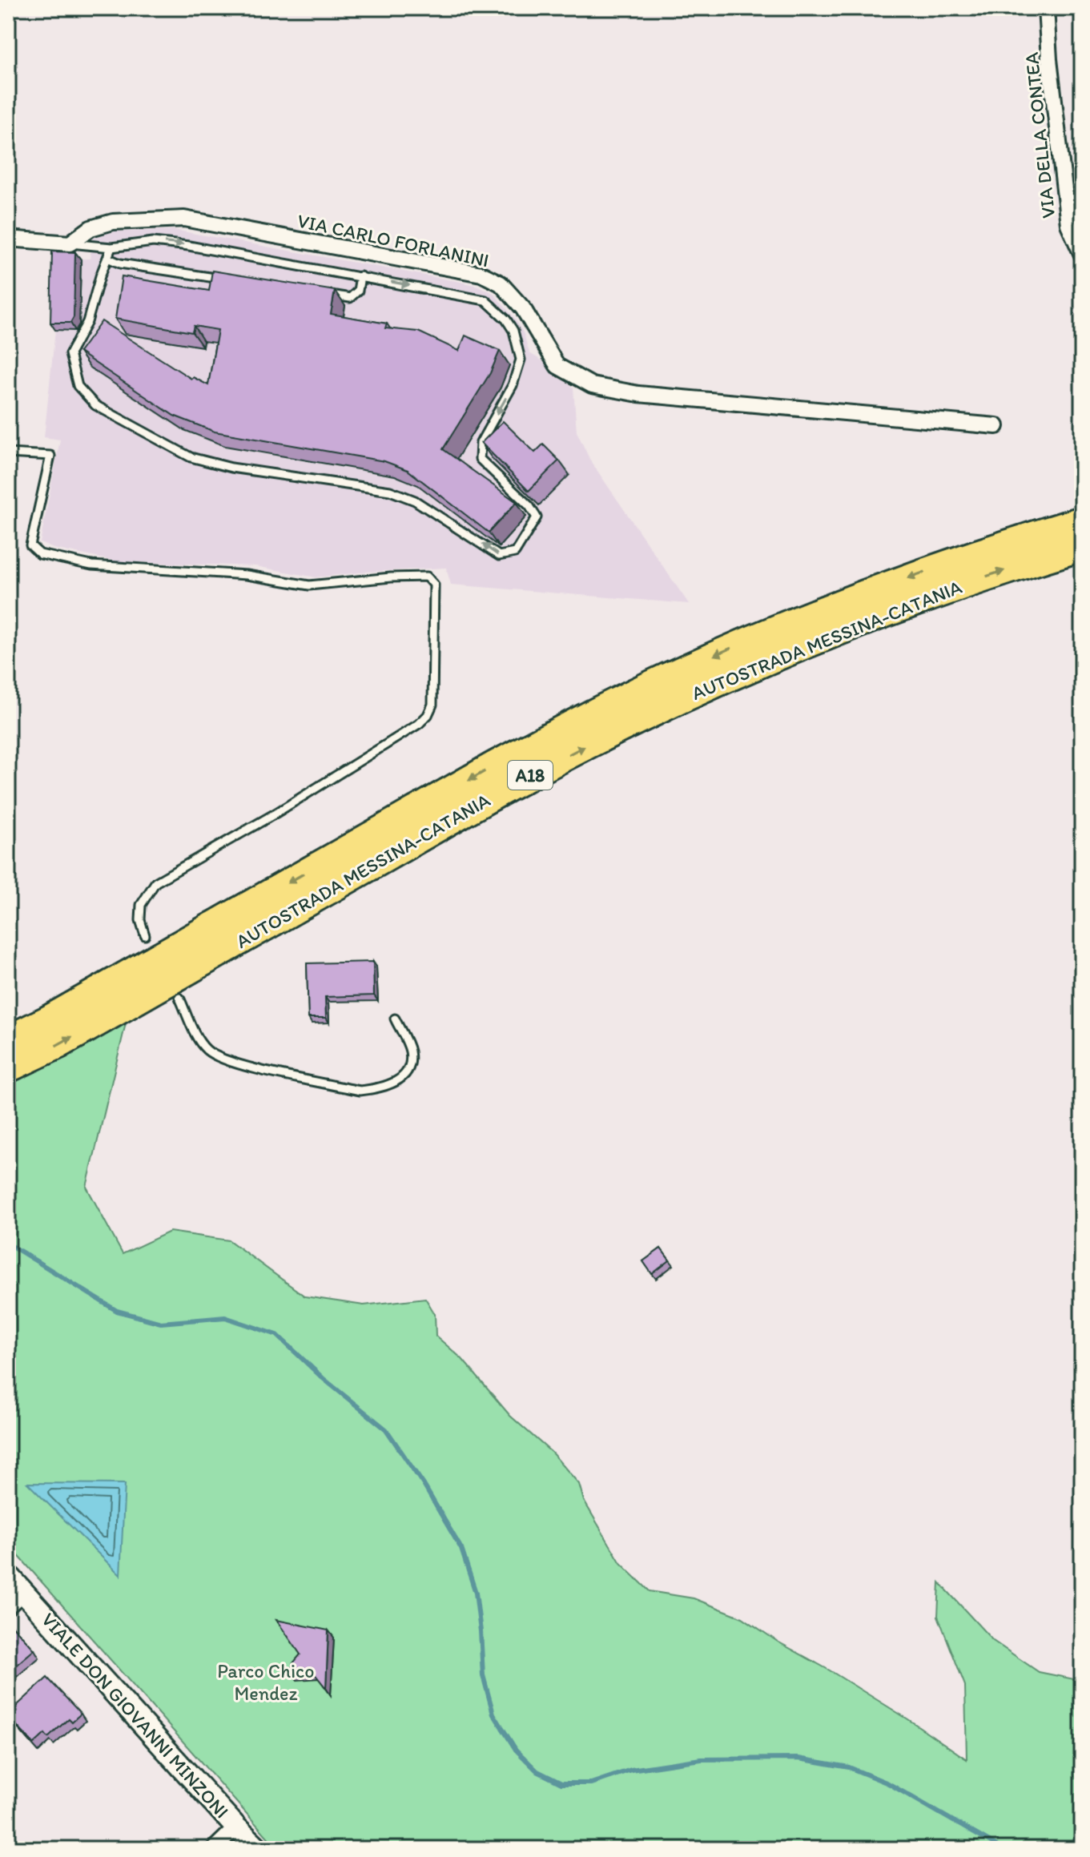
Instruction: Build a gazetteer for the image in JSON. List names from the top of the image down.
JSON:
{
  "streets": {
    "highway": ["AUTOSTRADA MESSINA-CATANIA", "A18"],
    "street": ["VIA DELLA CONTEA", "VIA CARLO FORLANINI", "VIALE DON GIOVANNI MINZONI"]
  },
  "parks": ["Parco Chico Mendez"]
}
